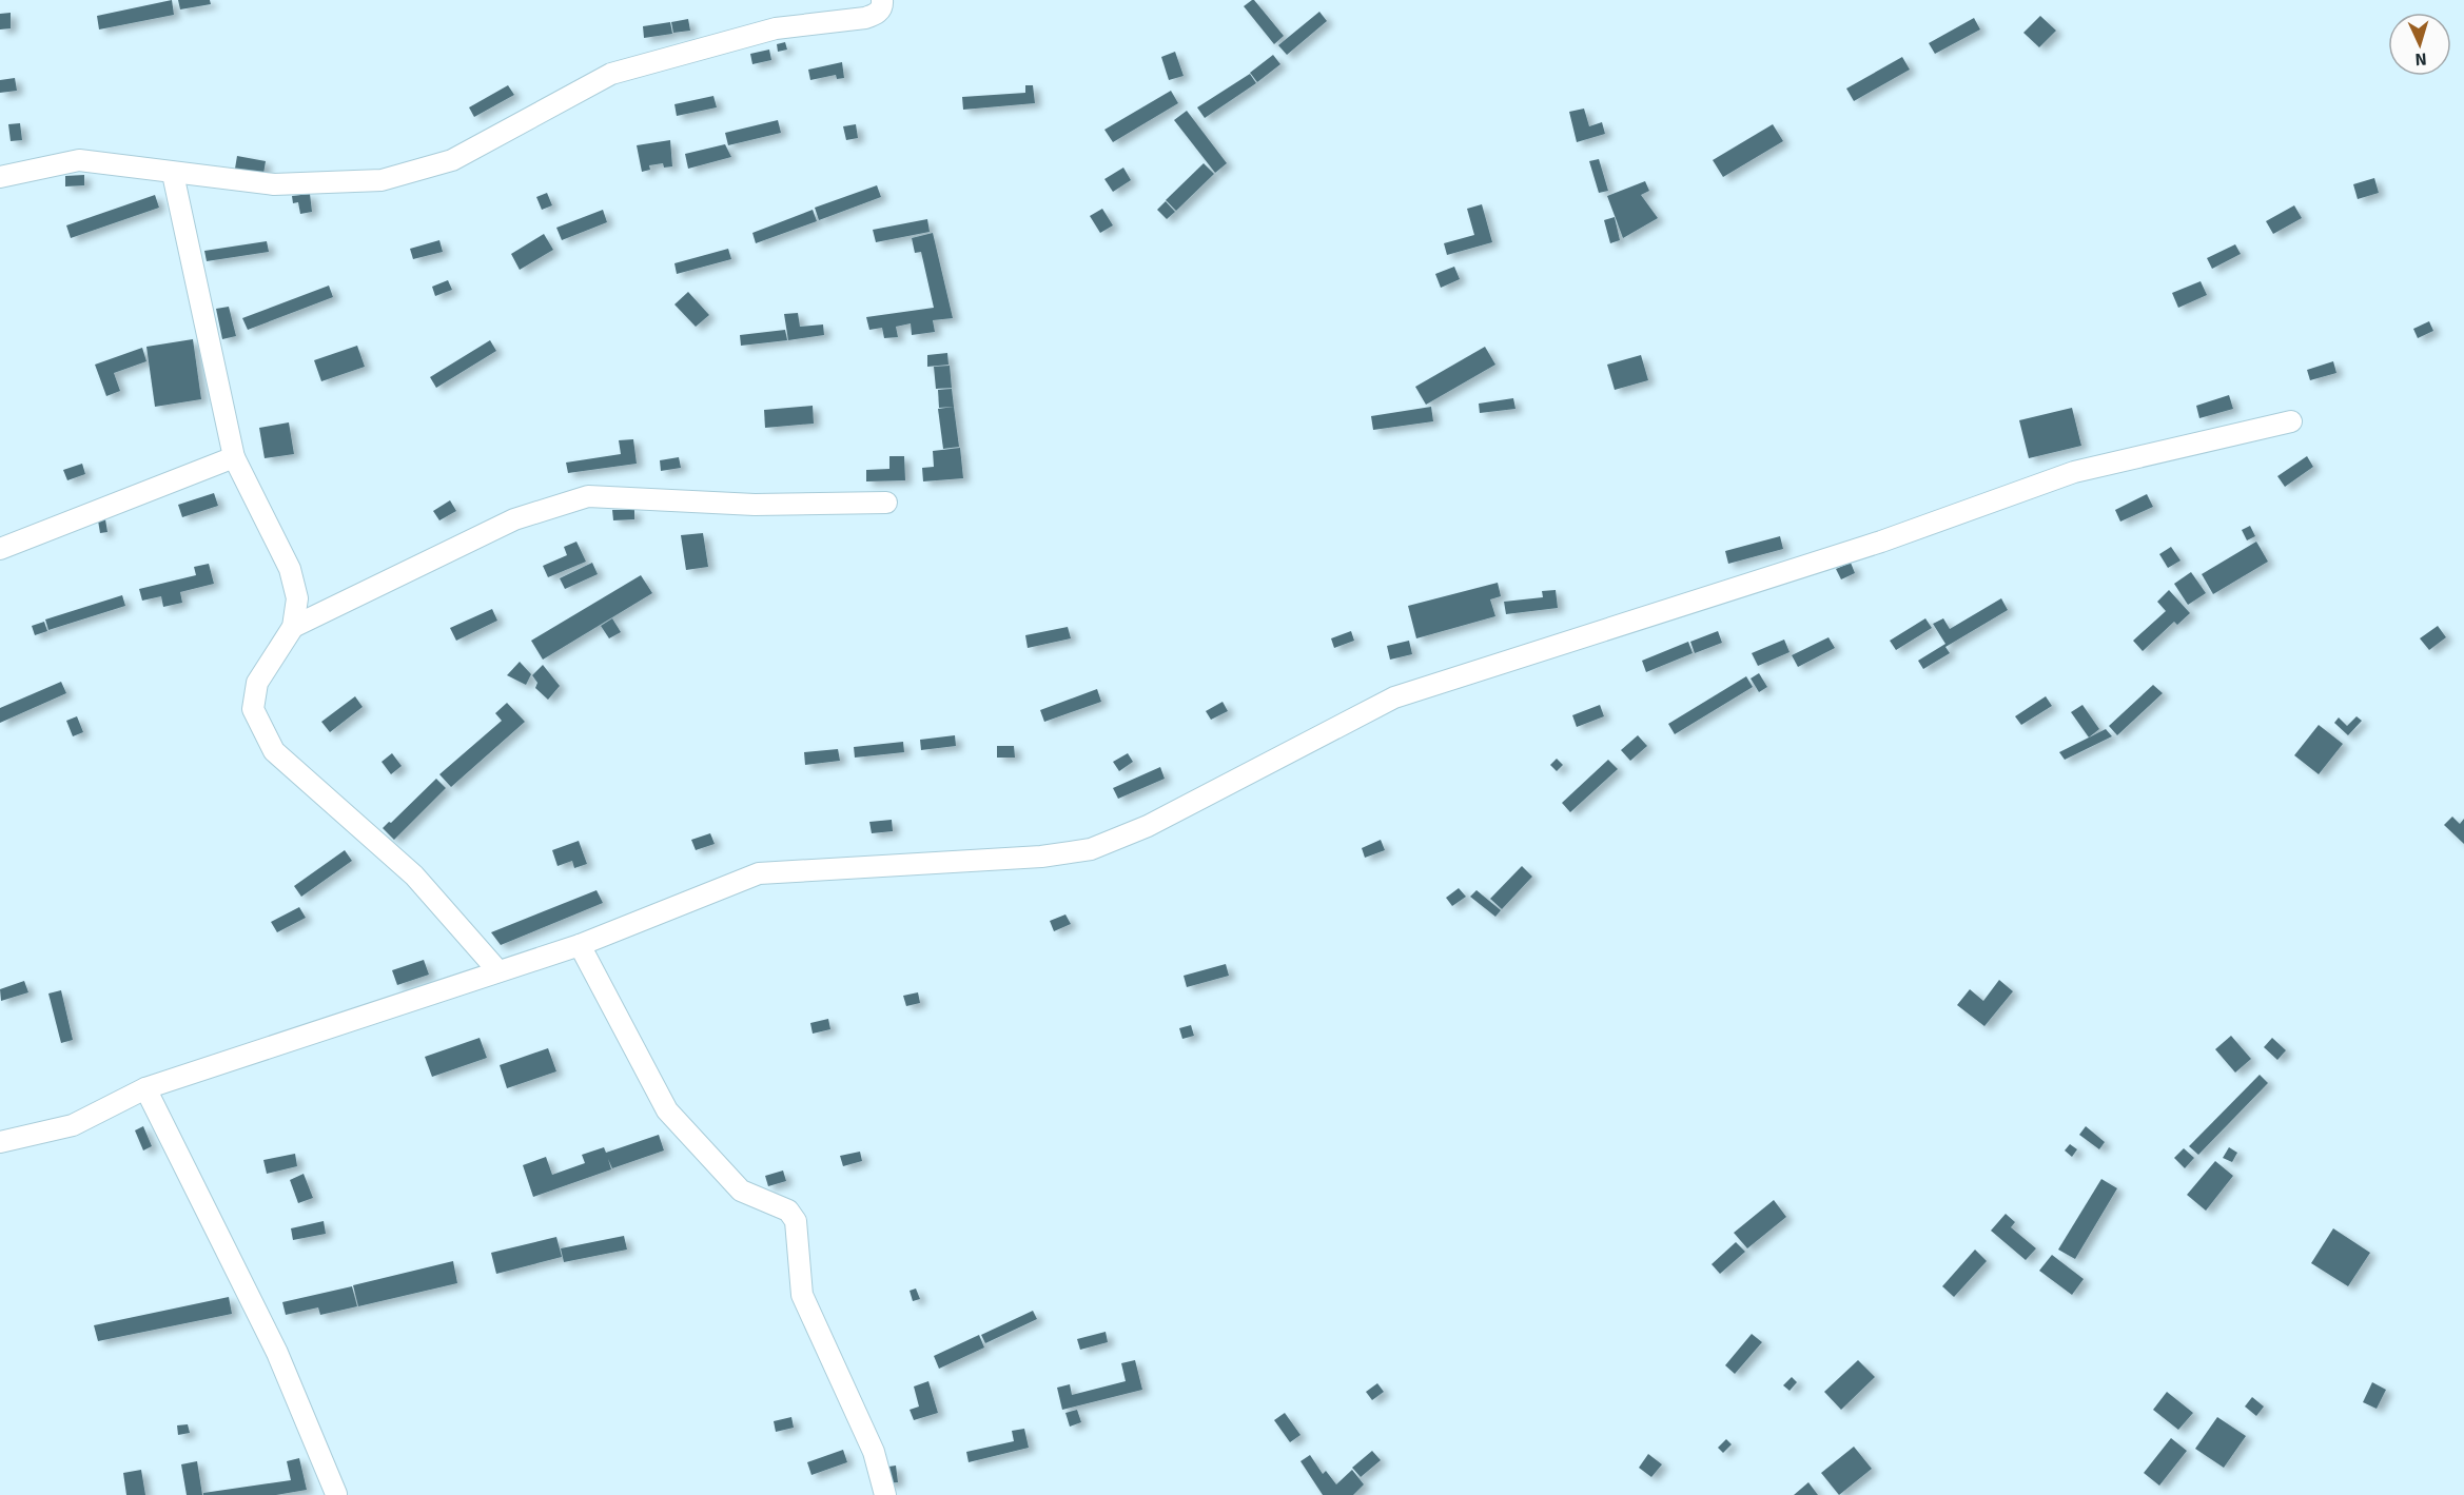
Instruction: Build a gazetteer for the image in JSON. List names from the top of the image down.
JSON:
{
  "north": "bottom"
}
